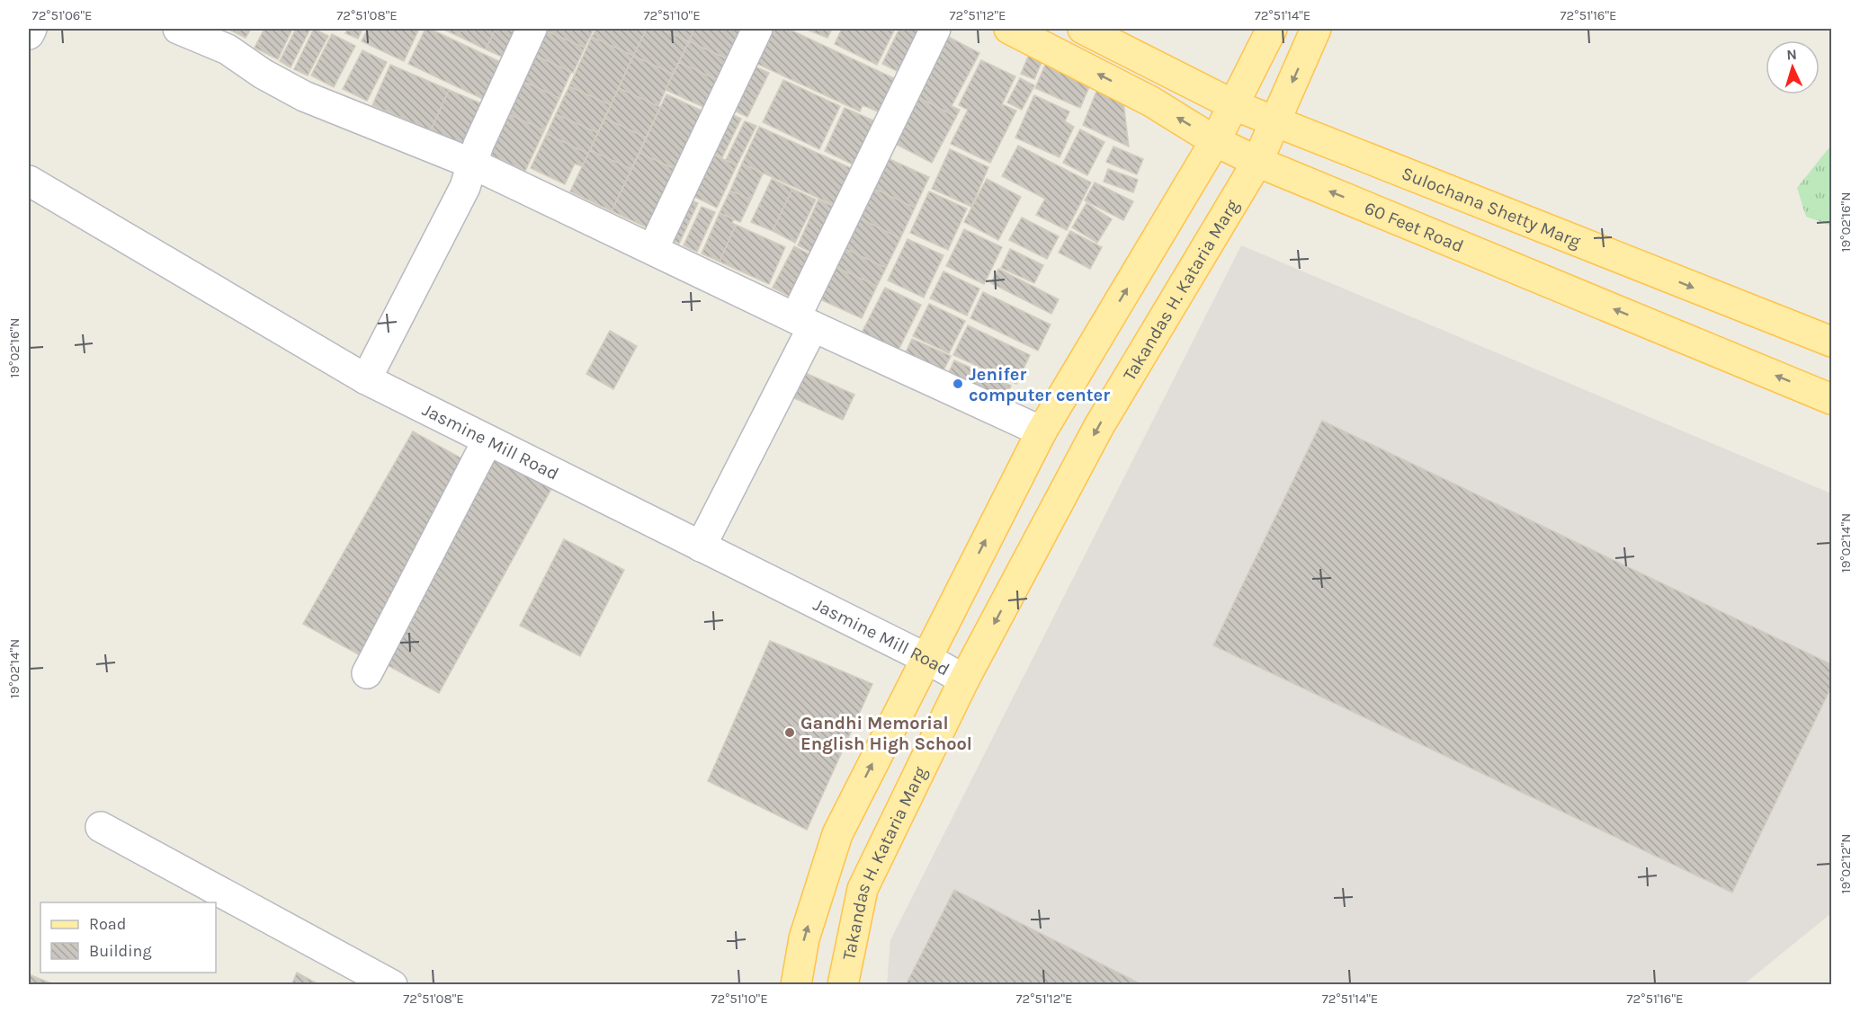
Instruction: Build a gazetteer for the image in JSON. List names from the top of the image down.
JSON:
{
  "streets": {
    "main road": ["Sulochana Shetty Marg", "60 Feet Road", "Takandas H. Kataria Marg"],
    "street": ["Jasmine Mill Road"]
  },
  "crossings": [
    ["Sulochana Shetty Marg", "Takandas H. Kataria Marg"],
    ["60 Feet Road", "Takandas H. Kataria Marg"],
    ["Takandas H. Kataria Marg", "Jasmine Mill Road"]
  ],
  "one_way": ["Sulochana Shetty Marg", "60 Feet Road"],
  "places": ["Jenifer computer center", "Gandhi Memorial English High School"],
  "legend": ["Road", "Building"],
  "north": "top",
  "coordinates": [
    "72°51'06\"E",
    "72°51'08\"E",
    "72°51'10\"E",
    "72°51'12\"E",
    "72°51'14\"E",
    "72°51'16\"E",
    "19°02'16\"N",
    "19°02'14\"N",
    "19°02'12\"N"
  ]
}
